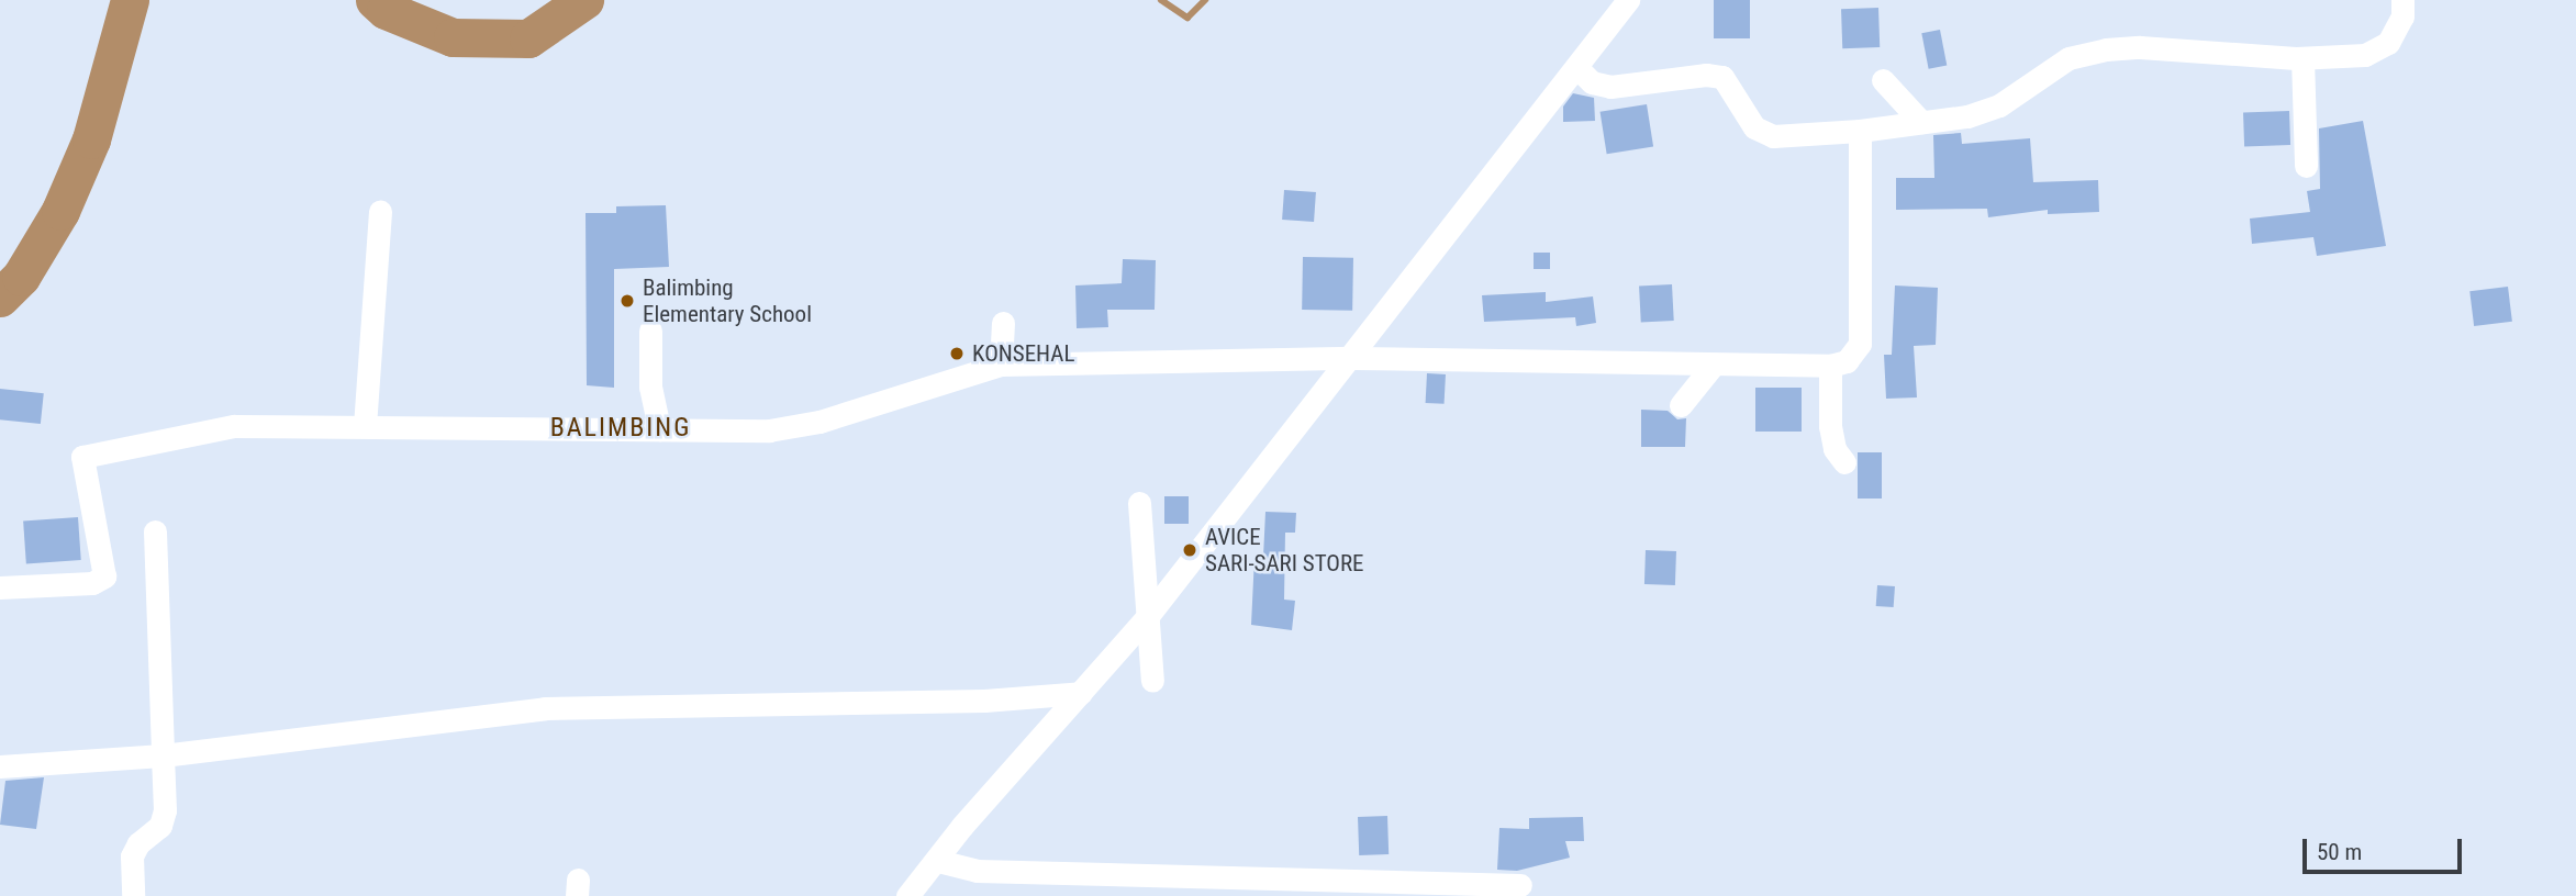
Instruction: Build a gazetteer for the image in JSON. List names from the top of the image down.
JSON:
{
  "districts": ["BALIMBING"],
  "places": ["Balimbing Elementary School", "KONSEHAL", "AVICE SARI-SARI STORE"],
  "scale_bar": "50 m"
}
